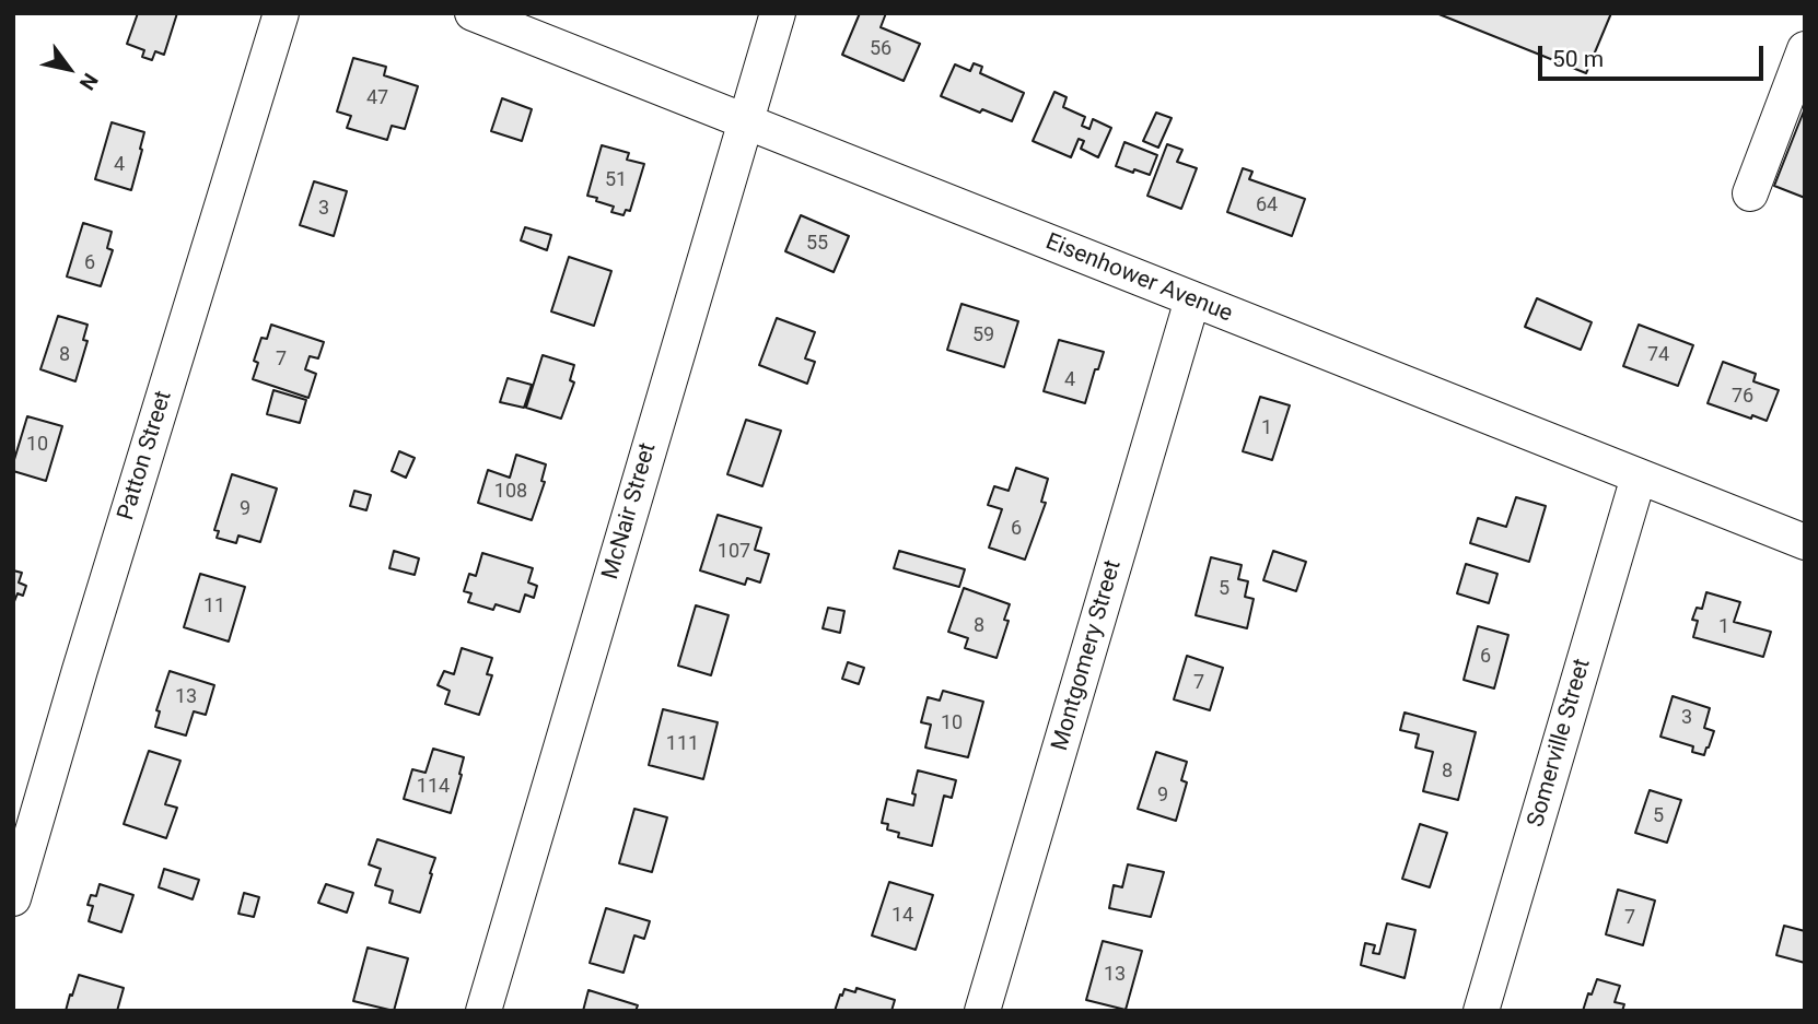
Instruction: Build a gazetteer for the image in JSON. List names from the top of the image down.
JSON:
{
  "streets": {
    "street": [
      "Eisenhower Avenue",
      "Patton Street",
      "McNair Street",
      "Montgomery Street",
      "Somerville Street"
    ]
  },
  "crossings": [
    ["Eisenhower Avenue", "McNair Street"],
    ["Eisenhower Avenue", "Montgomery Street"],
    ["Eisenhower Avenue", "Somerville Street"]
  ],
  "house_numbers": [
    "56",
    "47",
    "4",
    "51",
    "64",
    "3",
    "55",
    "6",
    "59",
    "8",
    "74",
    "7",
    "4",
    "76",
    "1",
    "10",
    "108",
    "9",
    "6",
    "107",
    "5",
    "11",
    "8",
    "1",
    "6",
    "7",
    "13",
    "3",
    "10",
    "111",
    "8",
    "114",
    "9",
    "5",
    "14",
    "7",
    "13"
  ],
  "scale_bar": "50 m",
  "north": "bottom right"
}
